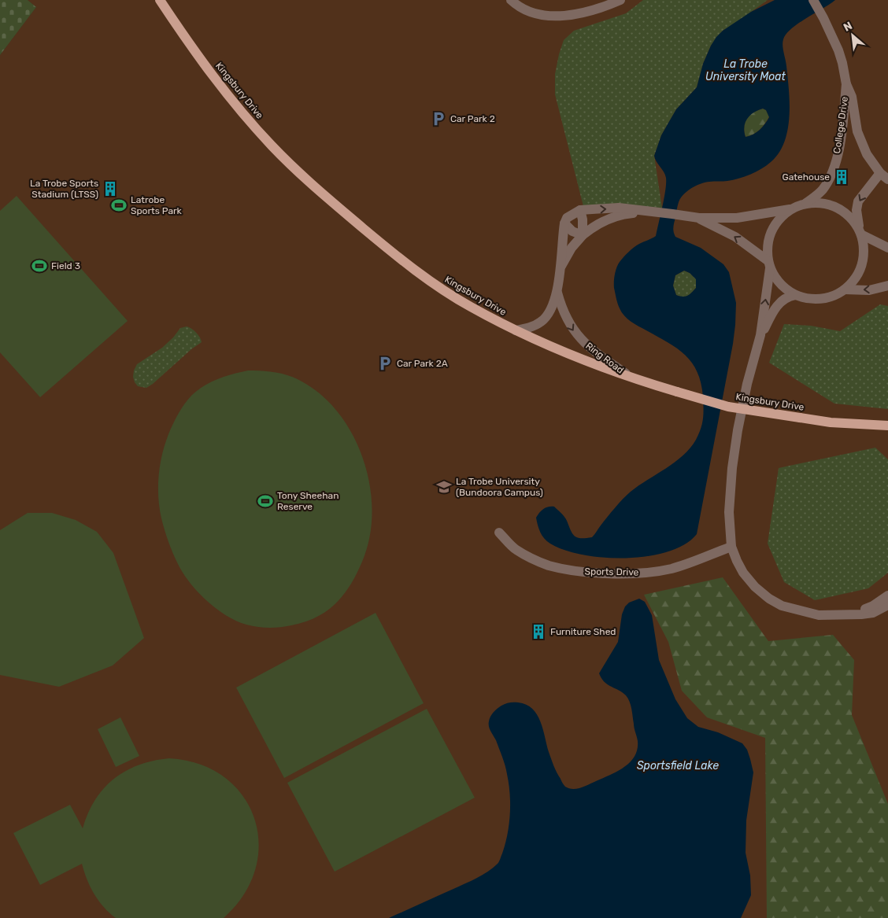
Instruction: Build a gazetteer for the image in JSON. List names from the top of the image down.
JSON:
{
  "streets": {
    "main road": ["Kingsbury Drive"],
    "street": ["College Drive", "Ring Road", "Sports Drive"]
  },
  "crossings": [
    ["Kingsbury Drive", "Ring Road"],
    ["College Drive", "Ring Road"]
  ],
  "water": ["La Trobe University Moat", "Sportsfield Lake"],
  "places": {
    "parking": ["Car Park 2", "Car Park 2A"],
    "building": ["Gatehouse", "La Trobe Sports Stadium (LTSS)", "Furniture Shed"],
    "sports": ["Latrobe Sports Park", "Field 3", "Tony Sheehan Reserve"],
    "school or university": ["La Trobe University (Bundoora Campus)"]
  },
  "north": "top left"
}
